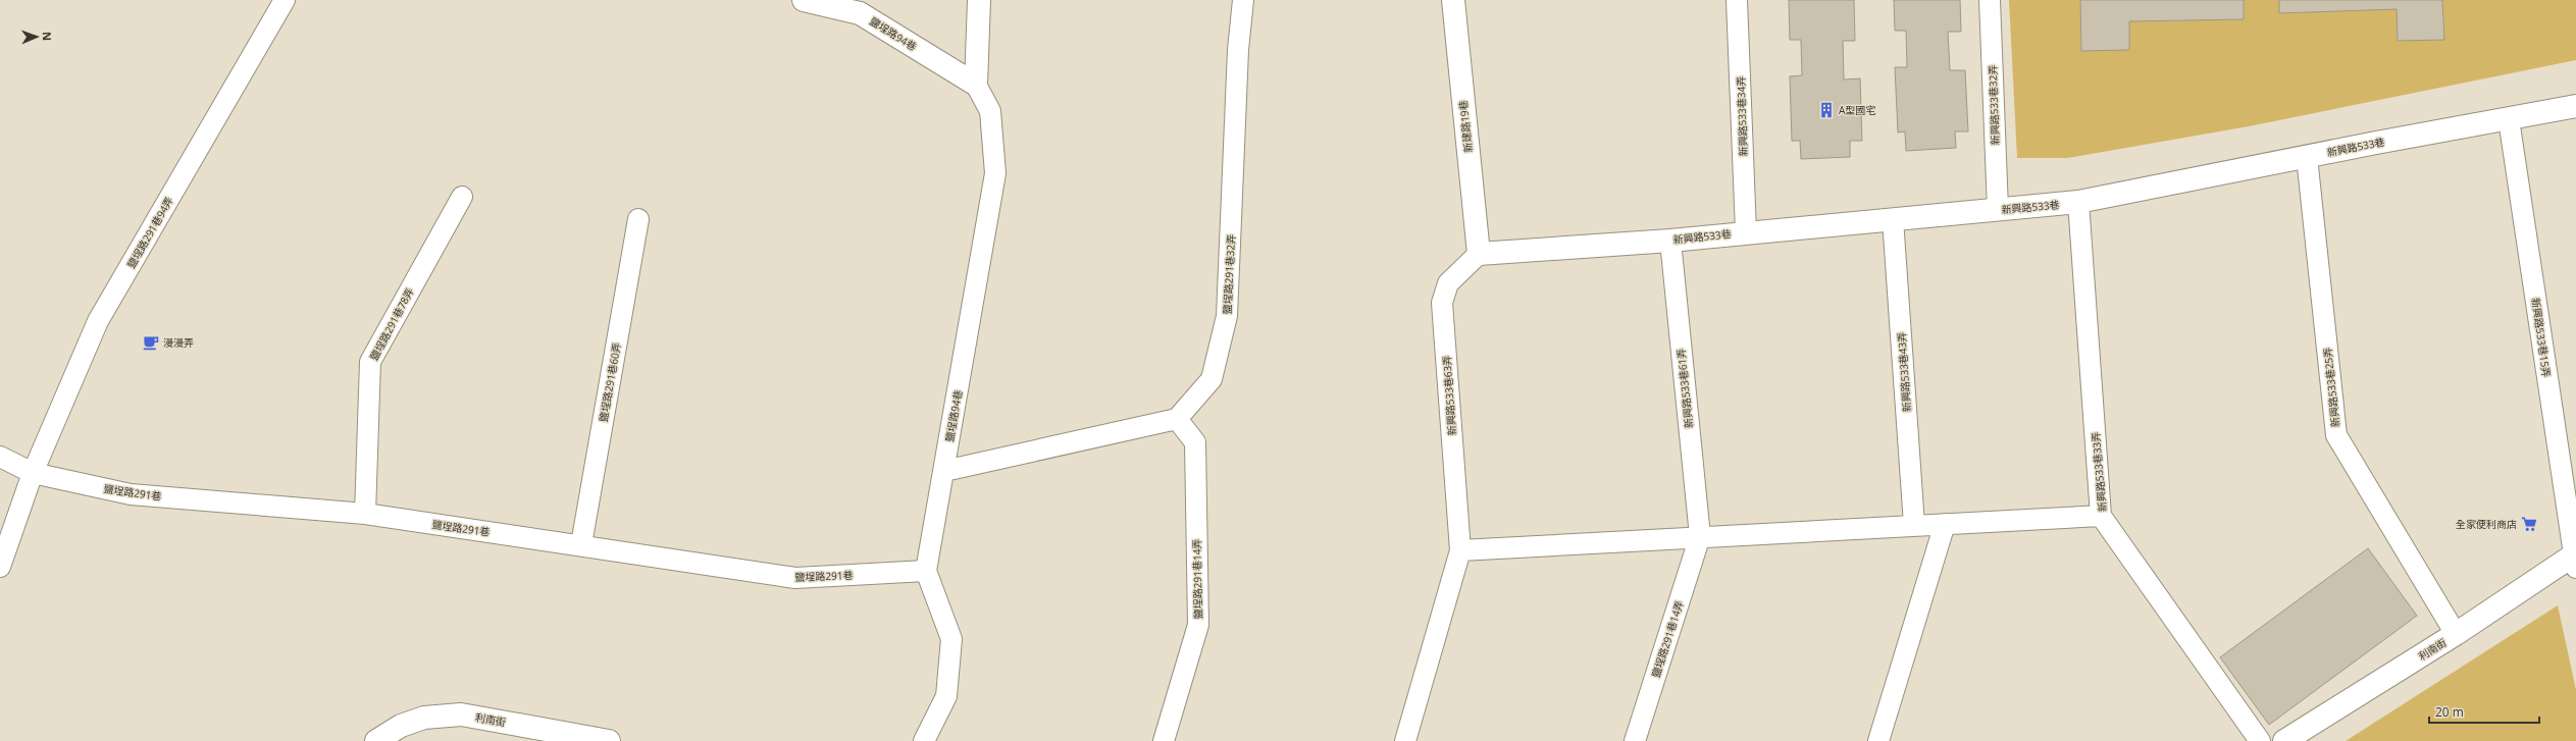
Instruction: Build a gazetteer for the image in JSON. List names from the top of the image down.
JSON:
{
  "streets": {
    "street": [
      "鹽埕路94巷",
      "新建路19巷",
      "新興路533巷",
      "利南街"
    ],
    "lane": [
      "新興路533巷32弄",
      "新興路533巷34弄",
      "鹽埕路291巷94弄",
      "鹽埕路291巷32弄",
      "鹽埕路291巷78弄",
      "新興路533巷15弄",
      "新興路533巷43弄",
      "鹽埕路291巷60弄",
      "新興路533巷25弄",
      "新興路533巷61弄",
      "新興路533巷63弄",
      "新興路533巷33弄",
      "鹽埕路291巷",
      "鹽埕路291巷14弄"
    ]
  },
  "crossings": [
    ["鹽埕路94巷", "鹽埕路291巷"],
    ["新興路533巷32弄", "新興路533巷"],
    ["新興路533巷34弄", "新興路533巷"],
    ["新建路19巷", "新興路533巷"],
    ["新建路19巷", "新興路533巷63弄"],
    ["新興路533巷", "新興路533巷15弄"],
    ["新興路533巷", "新興路533巷43弄"],
    ["新興路533巷", "新興路533巷25弄"],
    ["新興路533巷", "新興路533巷61弄"],
    ["新興路533巷", "新興路533巷63弄"],
    ["新興路533巷", "新興路533巷33弄"],
    ["鹽埕路291巷94弄", "鹽埕路291巷"],
    ["鹽埕路291巷32弄", "鹽埕路291巷14弄"],
    ["鹽埕路291巷78弄", "鹽埕路291巷"],
    ["新興路533巷15弄", "利南街"],
    ["鹽埕路291巷60弄", "鹽埕路291巷"],
    ["新興路533巷25弄", "利南街"],
    ["新興路533巷61弄", "鹽埕路291巷14弄"]
  ],
  "places": {
    "building": ["A型國宅"],
    "cafe": ["漫漫弄"],
    "supermarket": ["全家便利商店"]
  },
  "scale_bar": "20 m",
  "north": "right"
}
